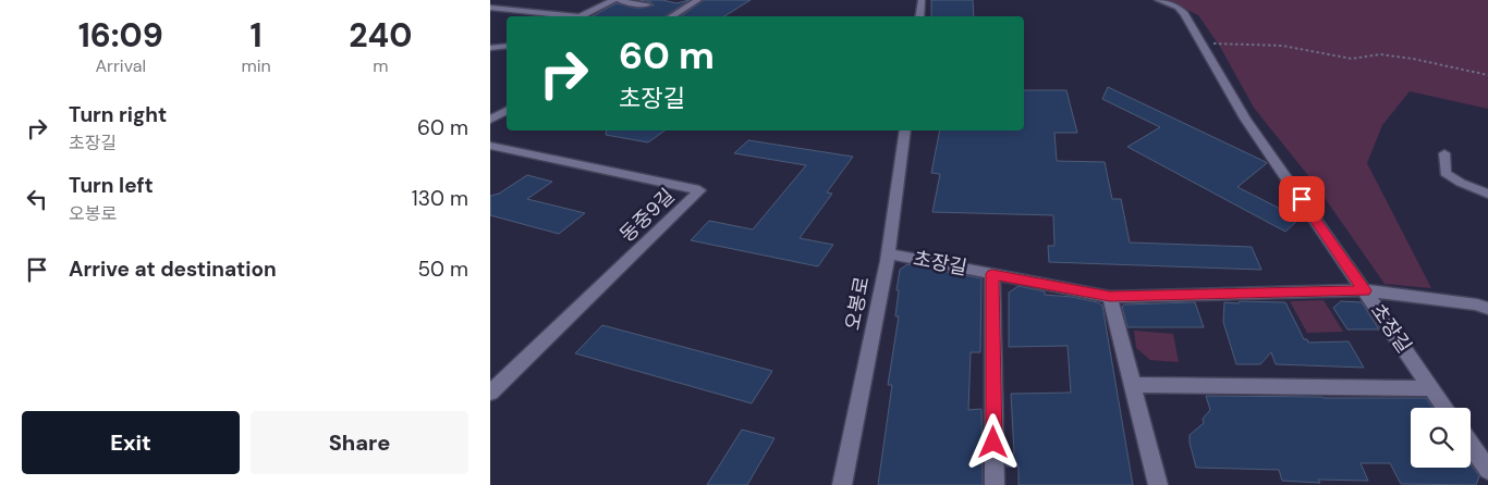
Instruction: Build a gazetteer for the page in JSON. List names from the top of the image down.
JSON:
{
  "streets": {
    "street": ["동중9길", "초장길", "오봉로"]
  },
  "crossings": [
    ["초장길", "오봉로"]
  ],
  "page": {
    "eta": [
      "16:09",
      "Arrival",
      "1",
      "min",
      "240",
      "m"
    ],
    "turn": ["60 m", "초장길"],
    "list": [
      {
        "name": "Turn right",
        "note": "초장길",
        "value": "60 m"
      },
      {
        "name": "Turn left",
        "note": "오봉로",
        "value": "130 m"
      },
      {
        "name": "Arrive at destination",
        "value": "50 m"
      }
    ],
    "buttons": ["Exit", "Share"]
  }
}
